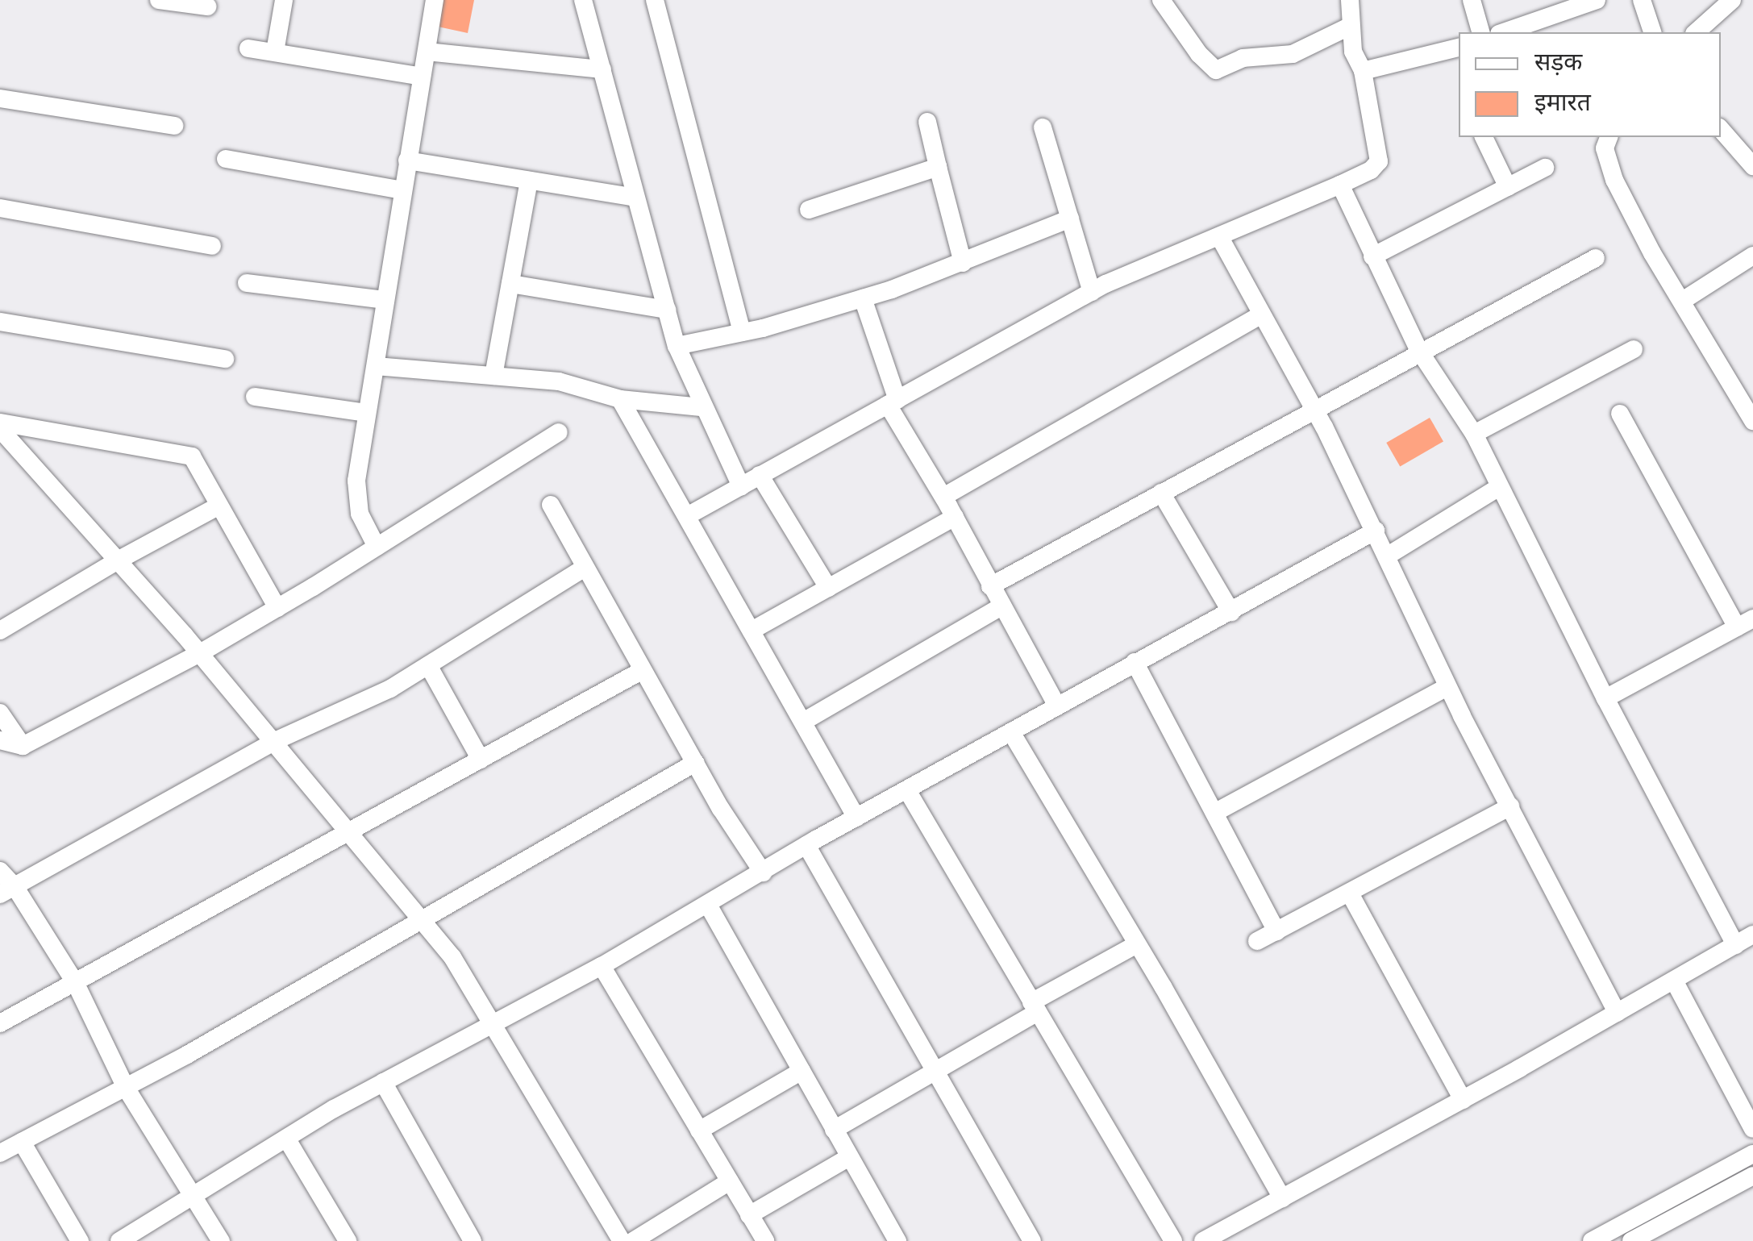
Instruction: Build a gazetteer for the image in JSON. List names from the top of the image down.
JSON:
{
  "legend": ["सड़क", "इमारत"]
}
